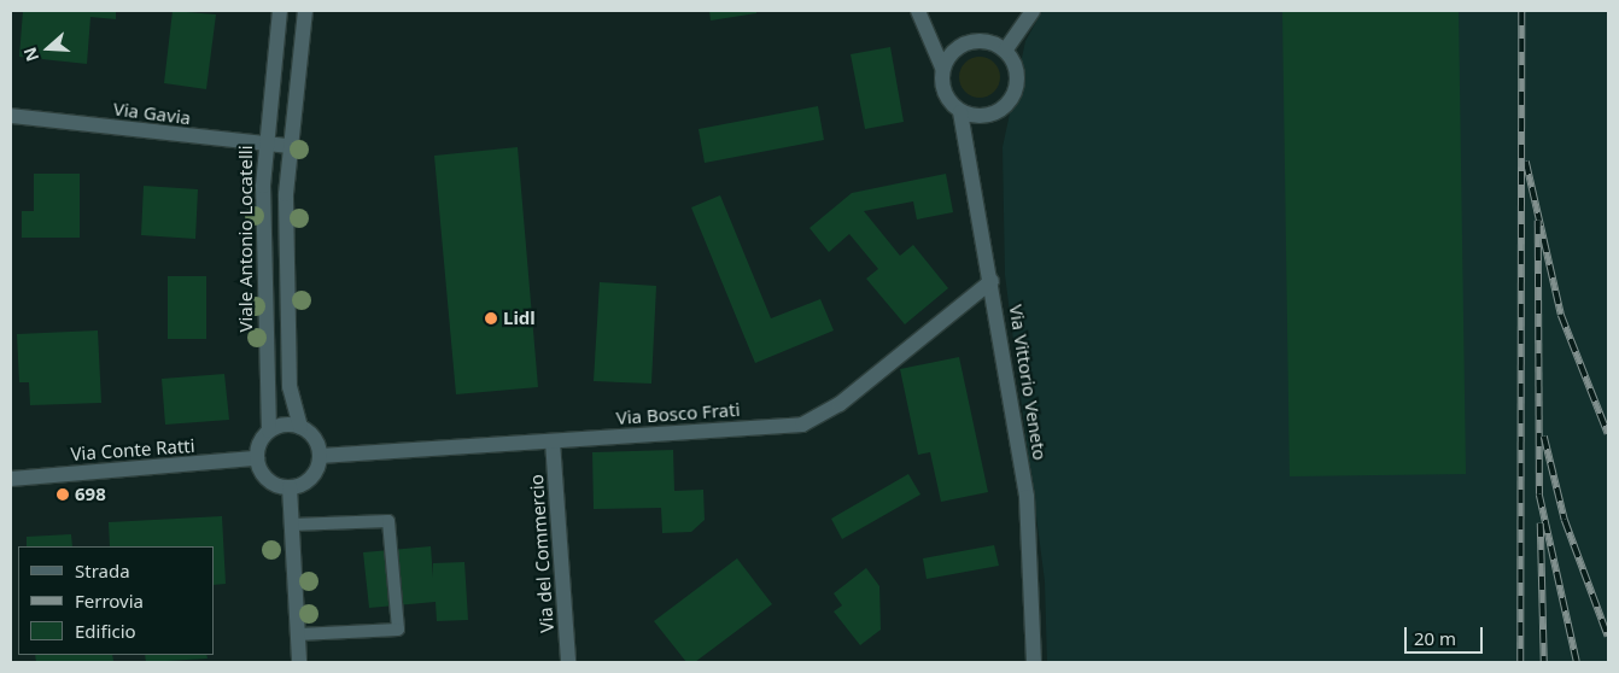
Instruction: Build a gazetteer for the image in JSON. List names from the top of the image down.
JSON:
{
  "streets": {
    "street": [
      "Via Gavia",
      "Viale Antonio Locatelli",
      "Via Vittorio Veneto",
      "Via Bosco Frati",
      "Via Conte Ratti",
      "Via del Commercio"
    ]
  },
  "crossings": [
    ["Via Gavia", "Viale Antonio Locatelli"],
    ["Viale Antonio Locatelli", "Via Bosco Frati"],
    ["Viale Antonio Locatelli", "Via Conte Ratti"],
    ["Via Vittorio Veneto", "Via Bosco Frati"],
    ["Via Bosco Frati", "Via Conte Ratti"],
    ["Via Bosco Frati", "Via del Commercio"]
  ],
  "places": ["Lidl", "698"],
  "legend": ["Strada", "Ferrovia", "Edificio"],
  "scale_bar": "20 m",
  "north": "left"
}
